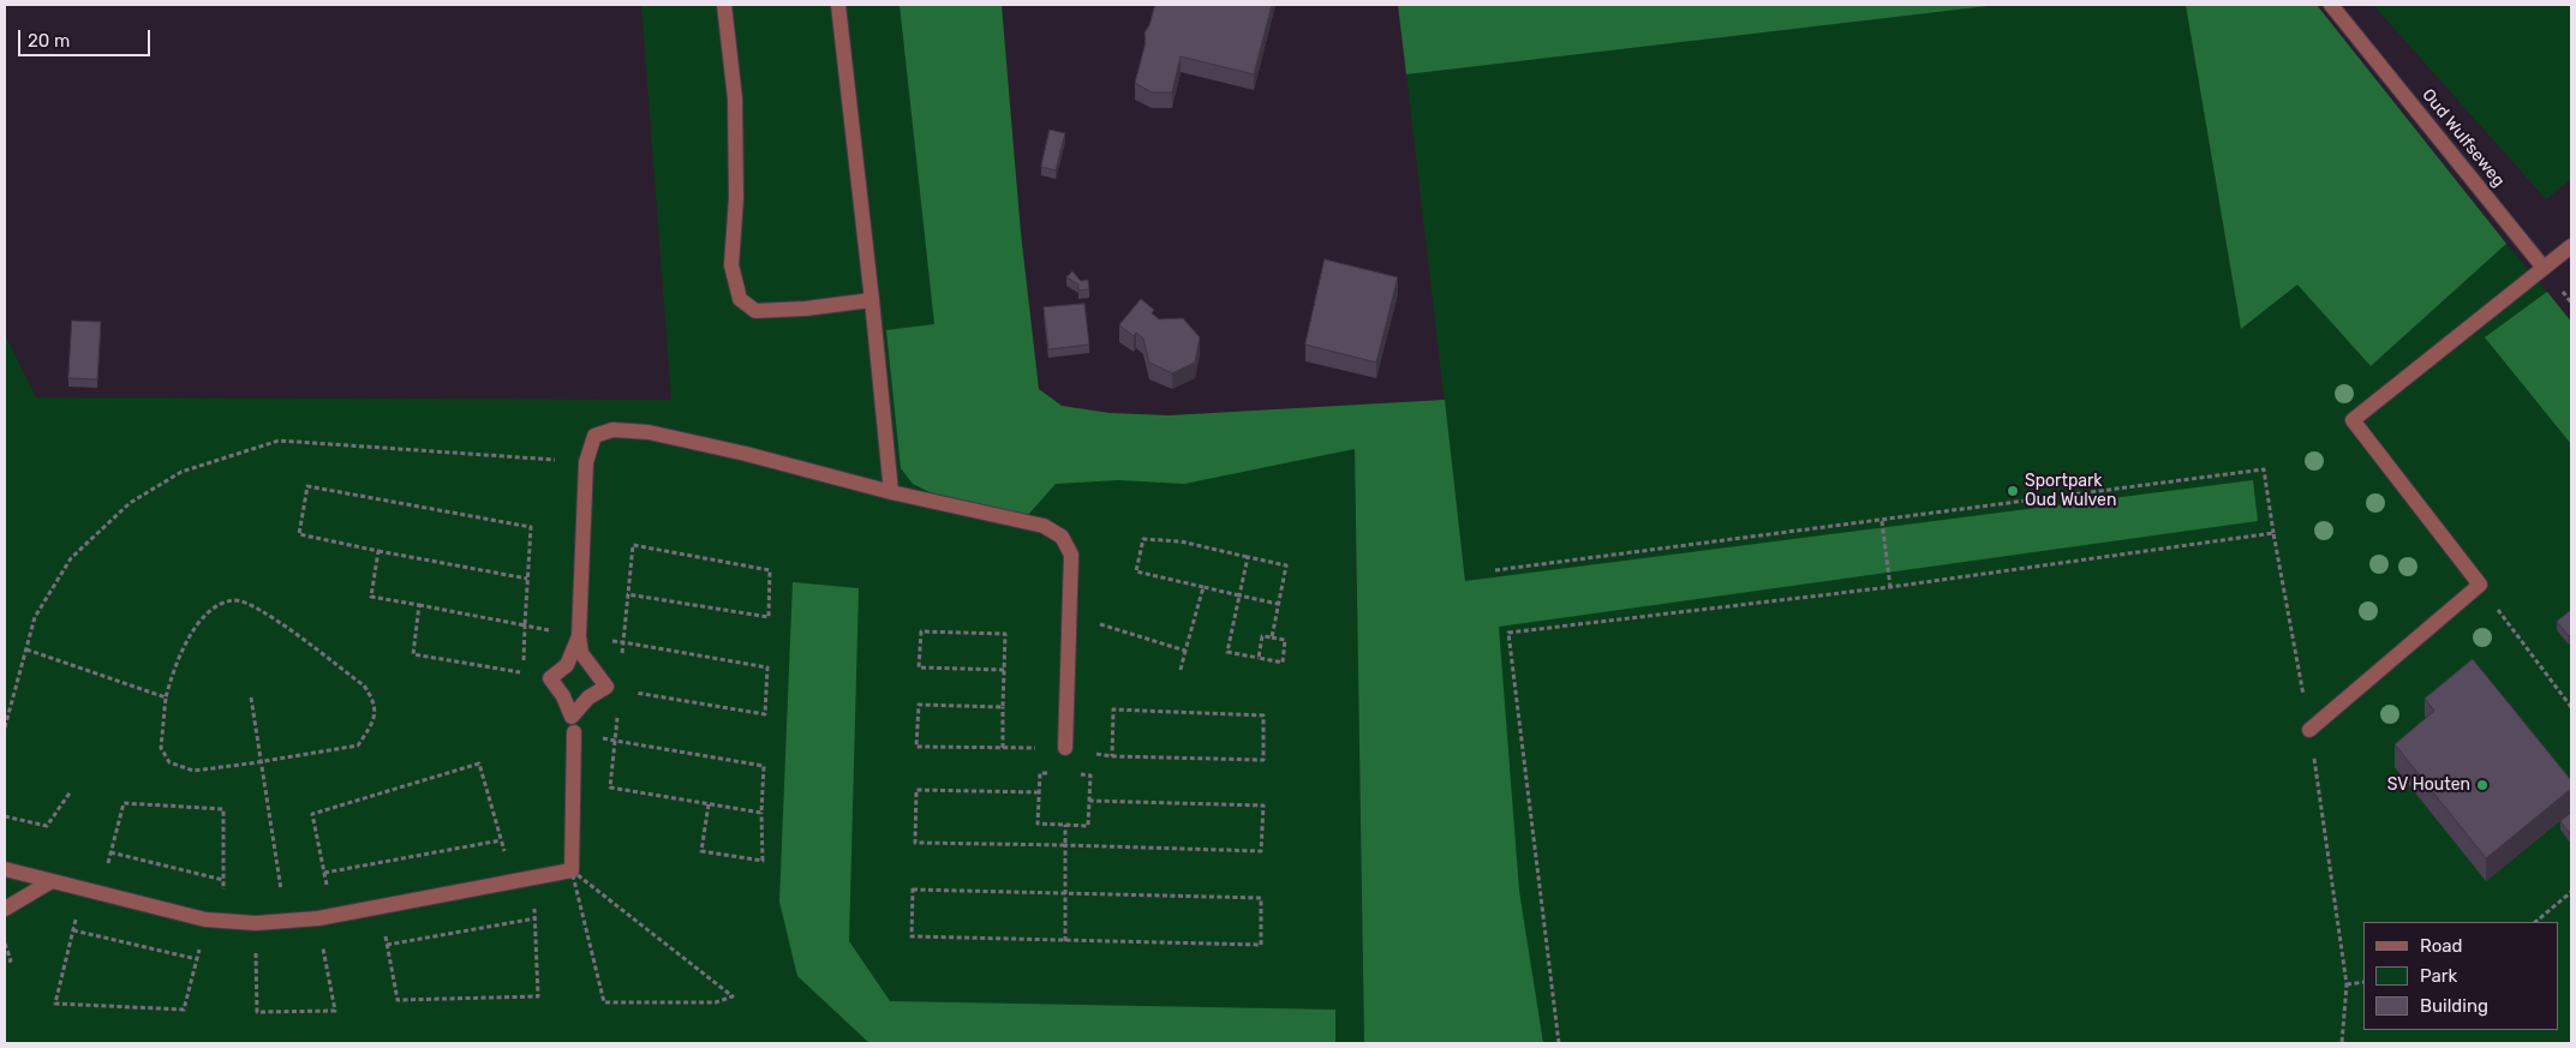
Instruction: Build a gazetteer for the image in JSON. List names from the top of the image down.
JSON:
{
  "streets": {
    "street": ["Oud Wulfseweg"]
  },
  "places": ["Sportpark Oud Wulven", "SV Houten"],
  "legend": ["Road", "Park", "Building"],
  "scale_bar": "20 m"
}
